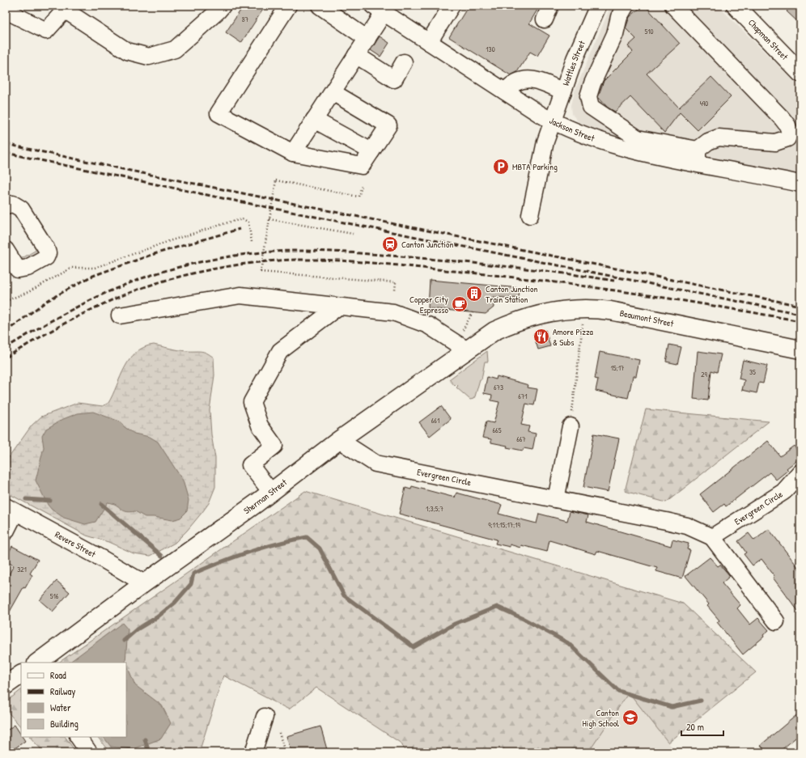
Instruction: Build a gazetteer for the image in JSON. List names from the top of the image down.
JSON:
{
  "streets": {
    "main road": ["Chapman Street", "Beaumont Street", "Sherman Street"],
    "street": [
      "Wattles Street",
      "Jackson Street",
      "Evergreen Circle",
      "Revere Street"
    ]
  },
  "crossings": [
    ["Wattles Street", "Jackson Street"],
    ["Beaumont Street", "Sherman Street"],
    ["Evergreen Circle", "Sherman Street"],
    ["Sherman Street", "Revere Street"]
  ],
  "places": {
    "parking": ["MBTA Parking"],
    "station": ["Canton Junction"],
    "building": ["Canton Junction Train Station"],
    "cafe": ["Copper City Espresso"],
    "restaurant": ["Amore Pizza & Subs"],
    "school or university": ["Canton High School"]
  },
  "house_numbers": [
    "87",
    "510",
    "130",
    "490",
    "15;17",
    "35",
    "29",
    "673",
    "671",
    "661",
    "665",
    "667",
    "1;3;5;7",
    "9;11;15;17;19",
    "321",
    "516"
  ],
  "legend": [
    "Road",
    "Railway",
    "Water",
    "Building"
  ],
  "scale_bar": "20 m"
}
